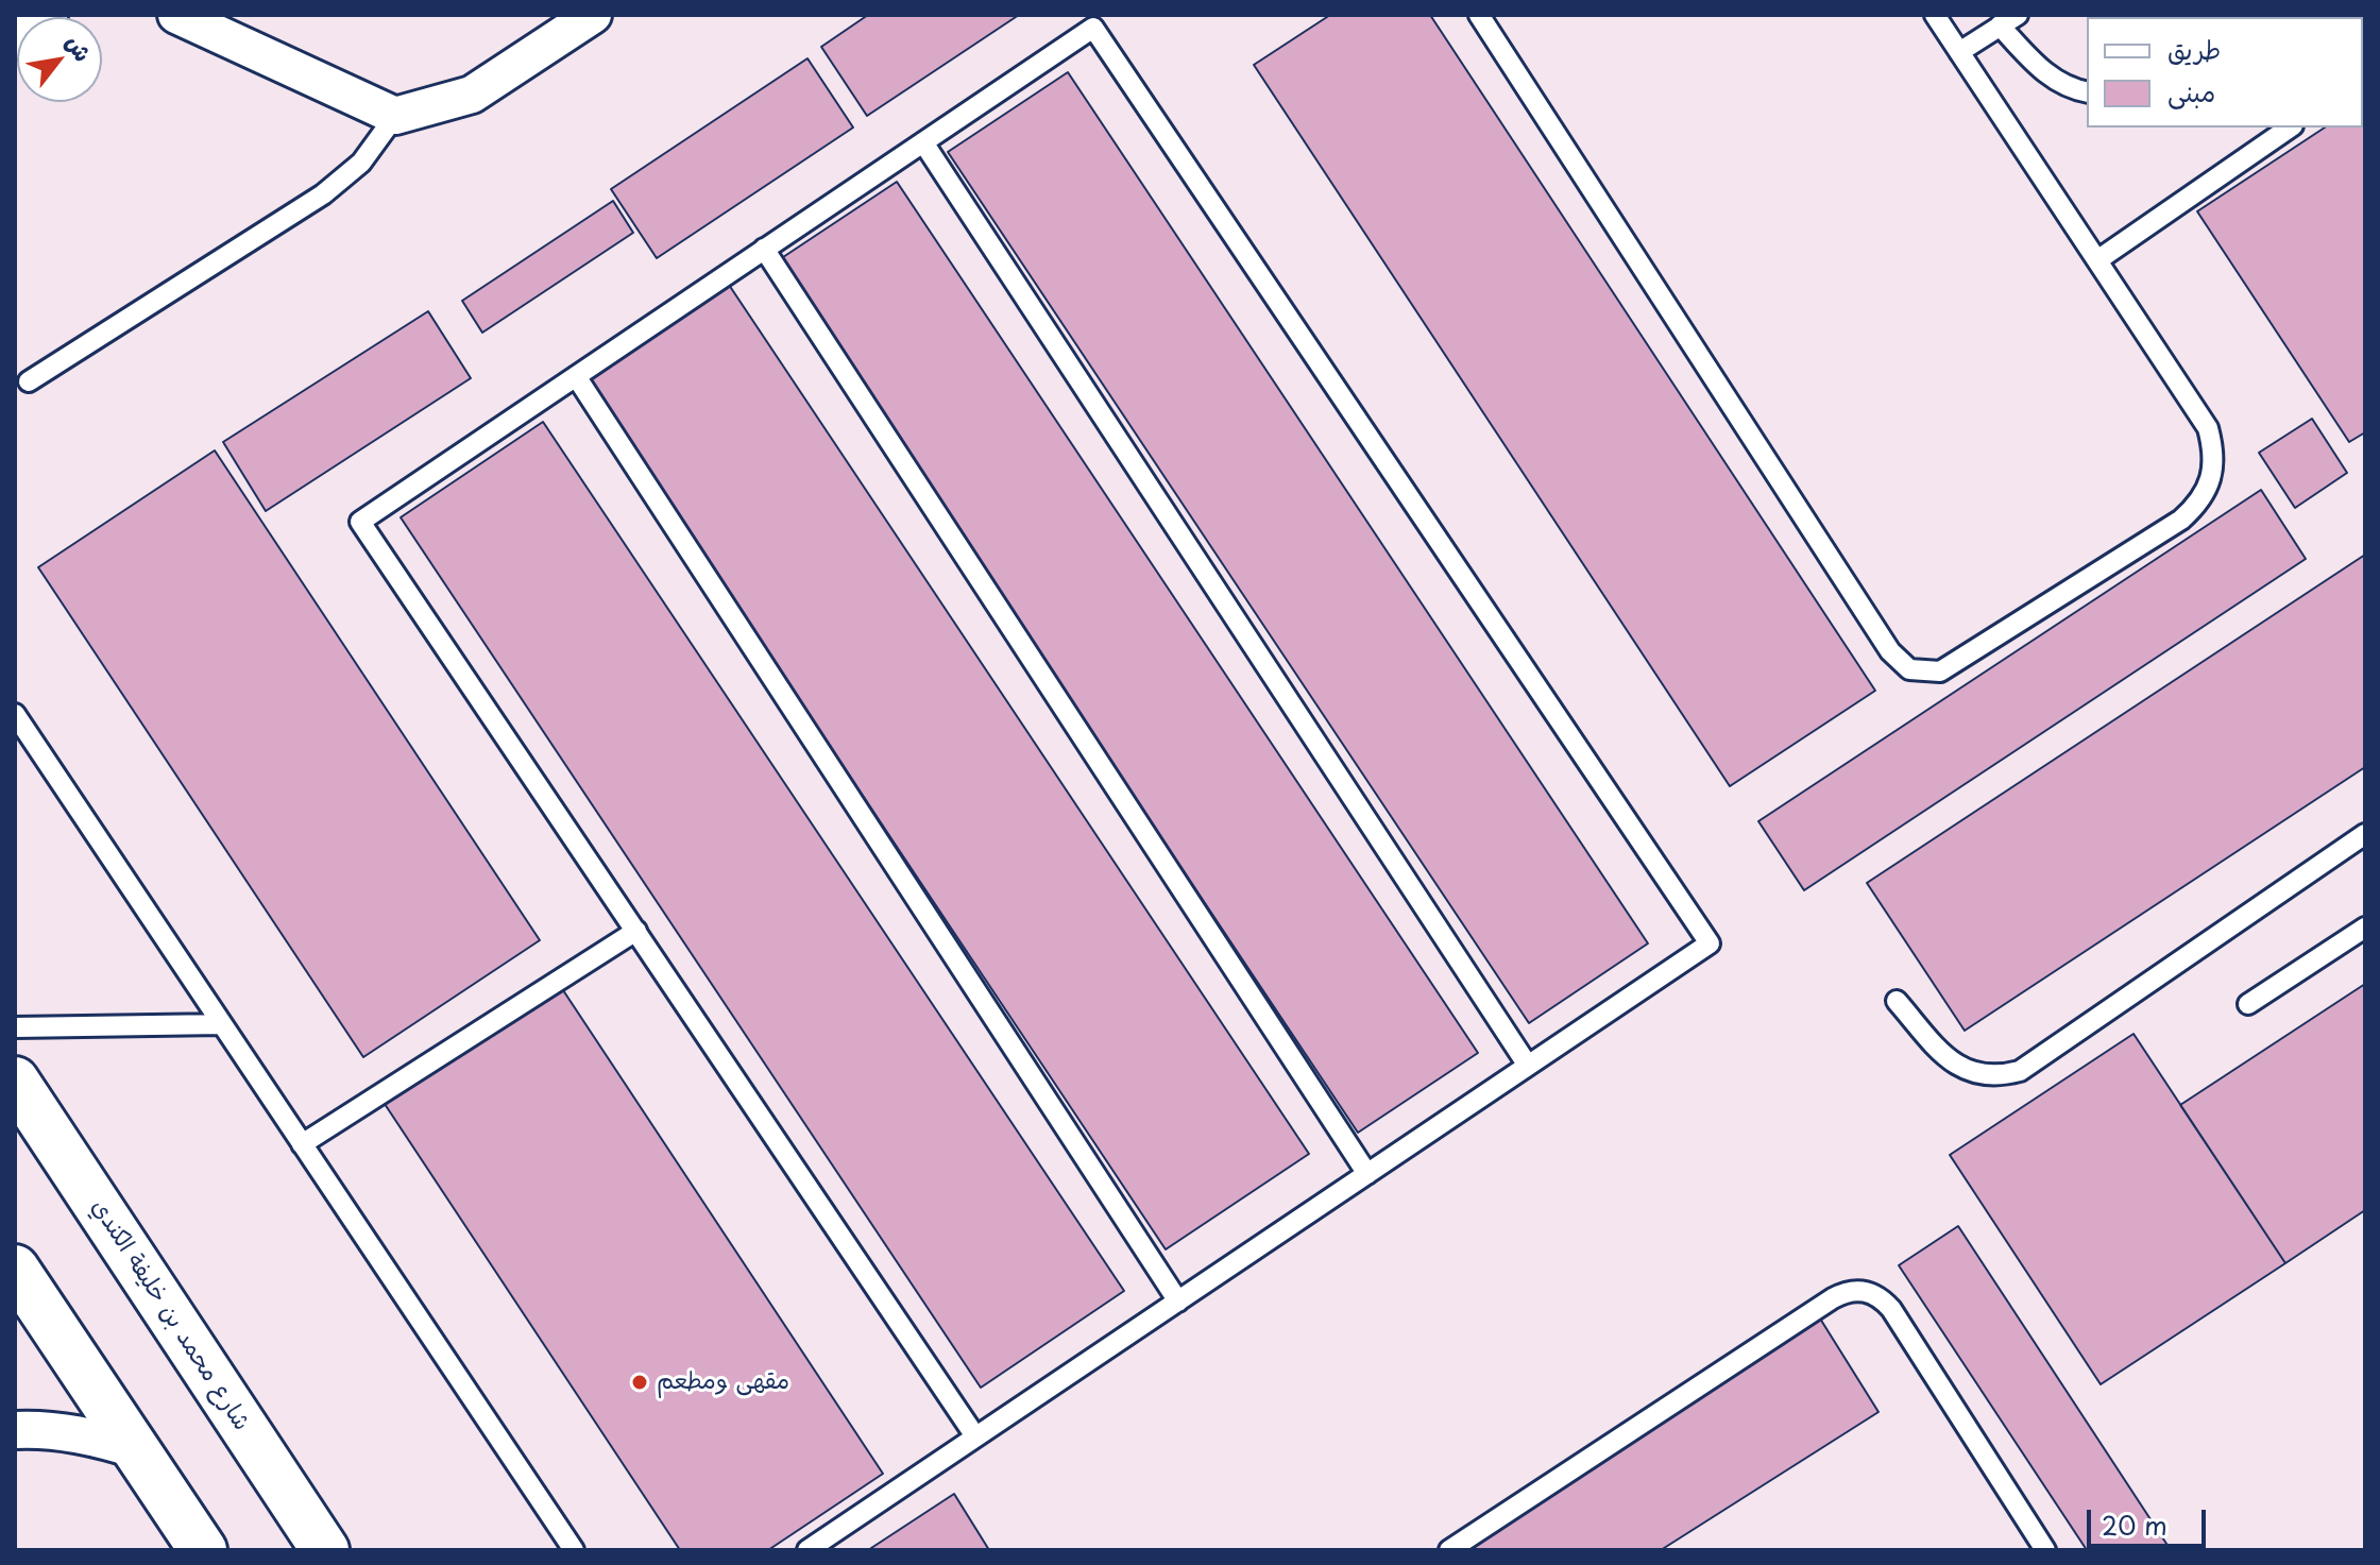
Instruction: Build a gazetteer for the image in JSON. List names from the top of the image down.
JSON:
{
  "streets": {
    "main road": ["شارع محمد بن خليفة الكندي"]
  },
  "places": ["مقهى ومطعم"],
  "legend": ["طريق", "مبنى"],
  "scale_bar": "20 m",
  "north": "top right"
}
